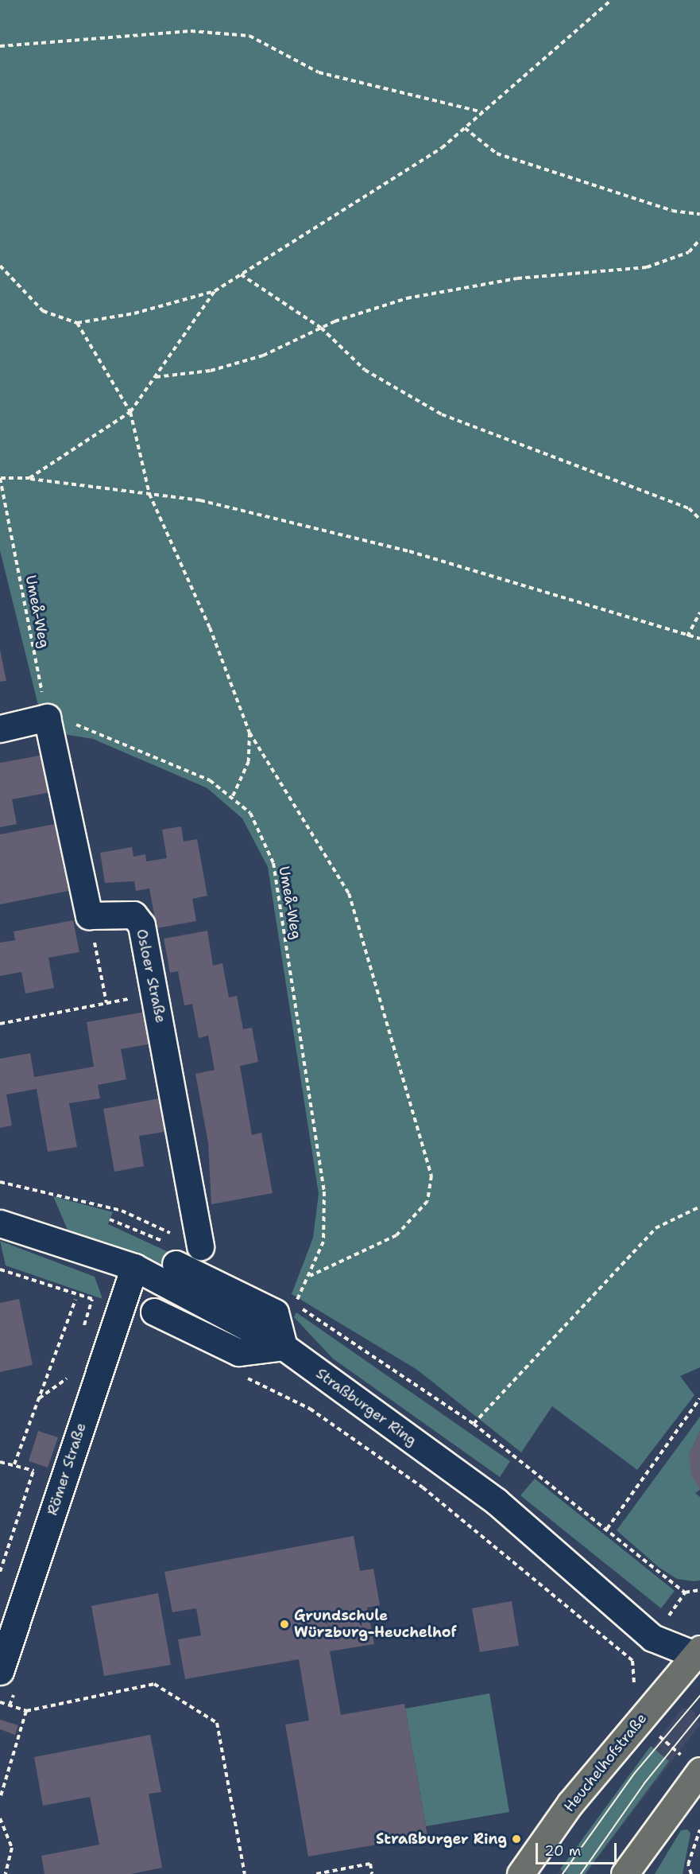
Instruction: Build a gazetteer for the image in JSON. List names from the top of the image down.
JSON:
{
  "streets": {
    "main road": ["Heuchelhofstraße"],
    "street": ["Osloer Straße", "Straßburger Ring", "Römer Straße"],
    "path": ["Umeå-Weg"]
  },
  "crossings": [
    ["Straßburger Ring", "Römer Straße"],
    ["Straßburger Ring", "Heuchelhofstraße"]
  ],
  "places": ["Grundschule Würzburg-Heuchelhof", "Straßburger Ring"],
  "scale_bar": "20 m"
}
